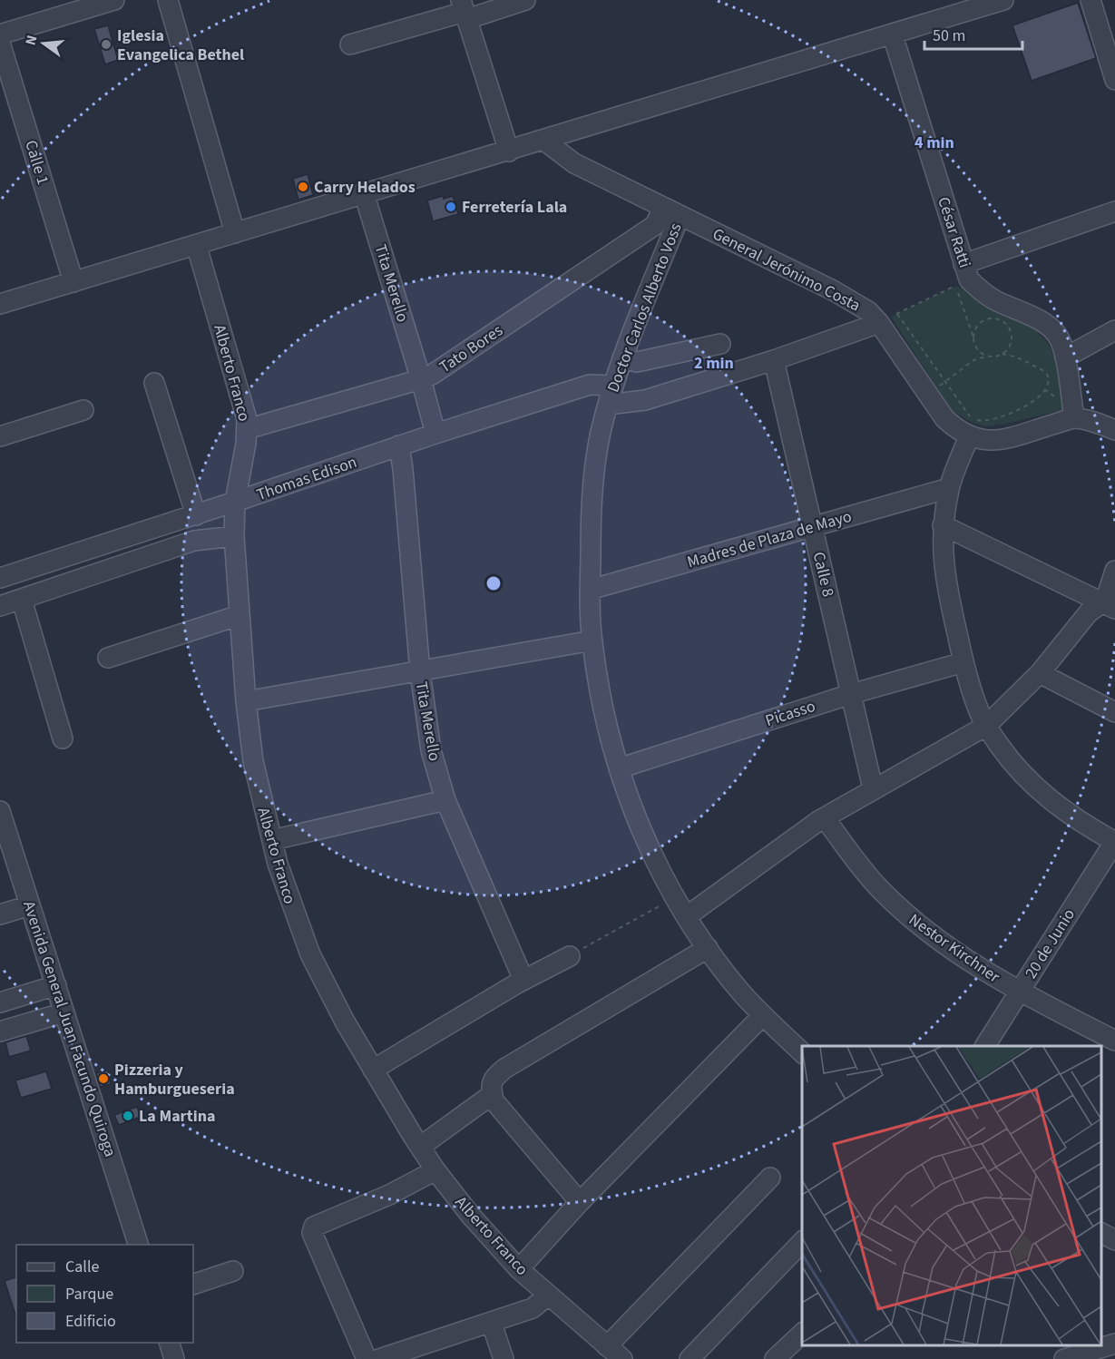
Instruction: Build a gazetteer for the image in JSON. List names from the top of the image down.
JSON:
{
  "streets": {
    "street": [
      "Calle 1",
      "César Ratti",
      "General Jerónimo Costa",
      "Tita Merello",
      "Doctor Carlos Alberto Voss",
      "Tato Bores",
      "Alberto Franco",
      "Thomas Edison",
      "Madres de Plaza de Mayo",
      "Calle 8",
      "Picasso",
      "20 de Junio",
      "Nestor Kirchner",
      "Avenida General Juan Facundo Quiroga"
    ]
  },
  "crossings": [
    ["César Ratti", "General Jerónimo Costa"],
    ["General Jerónimo Costa", "Doctor Carlos Alberto Voss"],
    ["General Jerónimo Costa", "Tato Bores"],
    ["Tita Merello", "Tato Bores"],
    ["Tita Merello", "Thomas Edison"],
    ["Doctor Carlos Alberto Voss", "Tato Bores"],
    ["Doctor Carlos Alberto Voss", "Thomas Edison"],
    ["Doctor Carlos Alberto Voss", "Madres de Plaza de Mayo"],
    ["Doctor Carlos Alberto Voss", "Picasso"],
    ["Tato Bores", "Alberto Franco"],
    ["Alberto Franco", "Thomas Edison"],
    ["Madres de Plaza de Mayo", "Calle 8"],
    ["Calle 8", "Picasso"],
    ["20 de Junio", "Nestor Kirchner"]
  ],
  "places": [
    "Iglesia Evangelica Bethel",
    "Carry Helados",
    "Ferretería Lala",
    "Pizzeria y Hamburgueseria",
    "La Martina"
  ],
  "legend": ["Calle", "Parque", "Edificio"],
  "scale_bar": "50 m",
  "north": "left",
  "rings": ["4 min", "2 min"]
}
